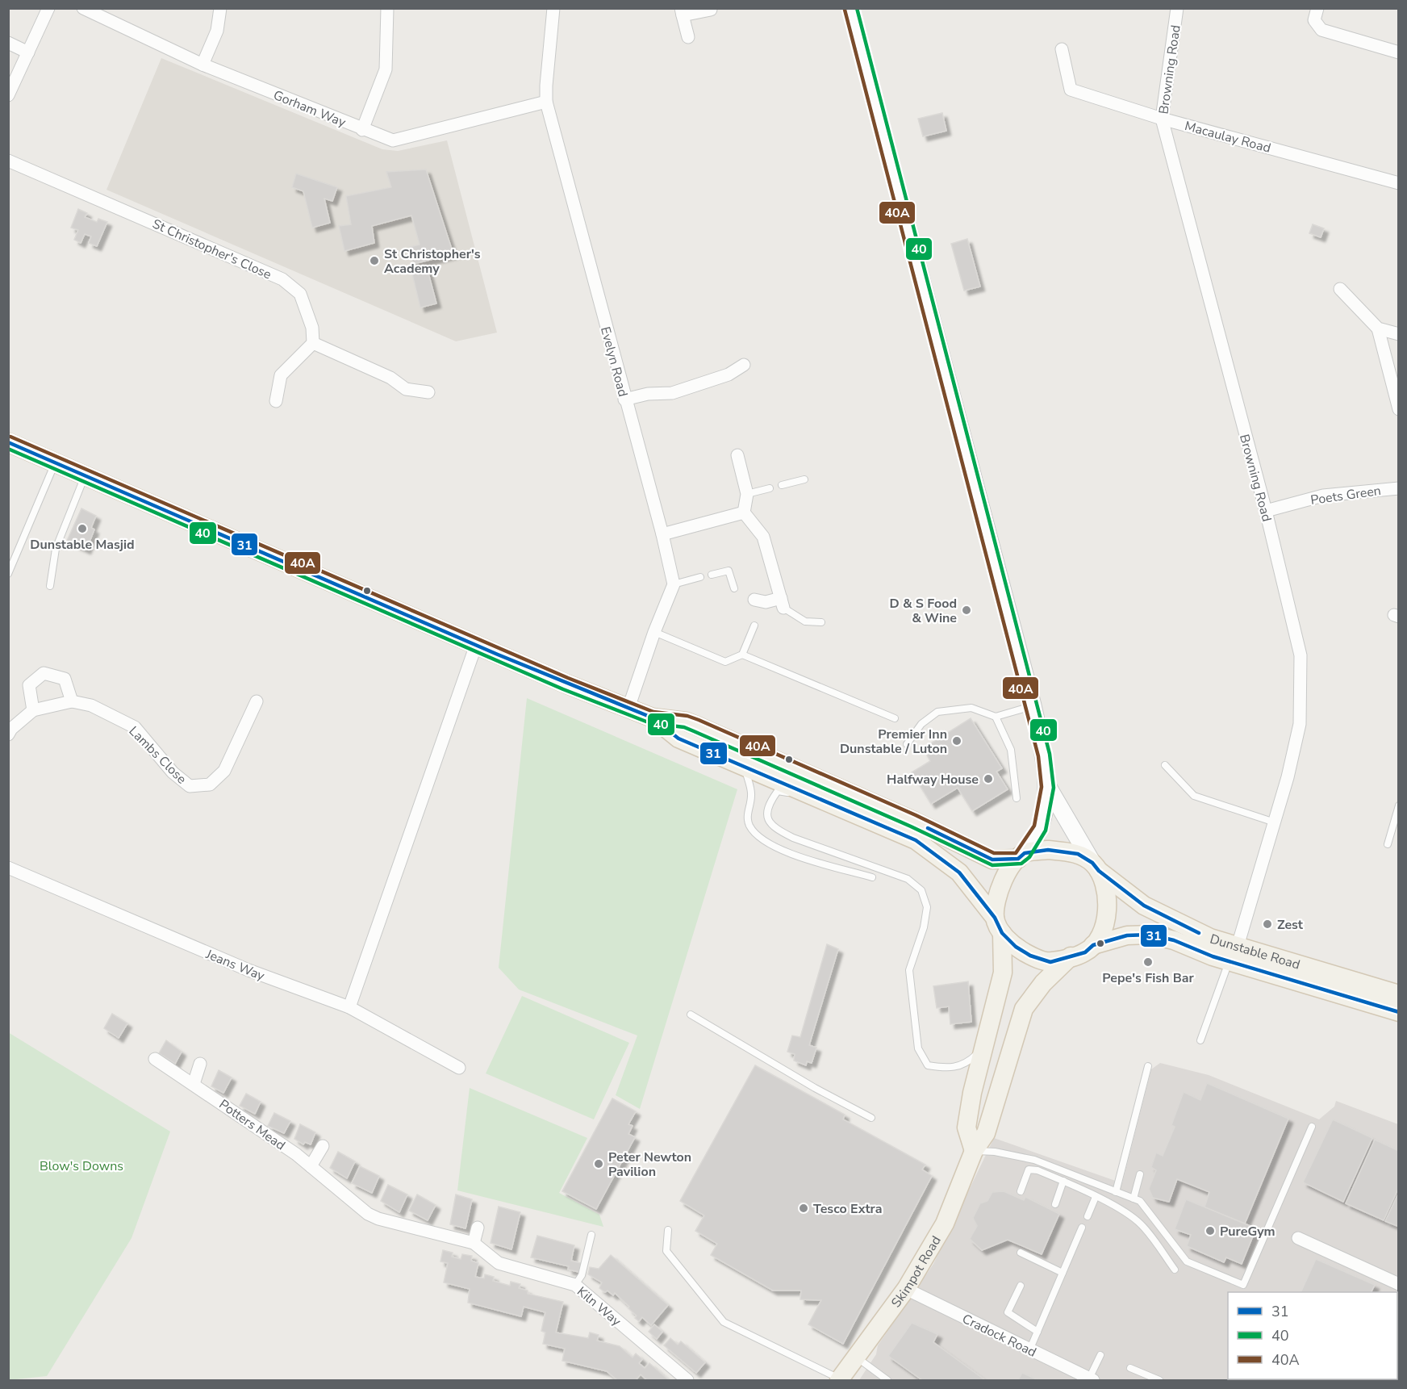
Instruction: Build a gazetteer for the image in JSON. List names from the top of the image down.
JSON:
{
  "streets": {
    "main road": ["Dunstable Road", "Skimpot Road"],
    "street": [
      "Browning Road",
      "Gorham Way",
      "Macaulay Road",
      "St Christopher's Close",
      "Evelyn Road",
      "Poets Green",
      "Lambs Close",
      "Jeans Way",
      "Potters Mead",
      "Kiln Way",
      "Cradock Road"
    ]
  },
  "crossings": [
    ["Browning Road", "Macaulay Road"],
    ["Browning Road", "Poets Green"],
    ["Browning Road", "Dunstable Road"],
    ["Gorham Way", "Evelyn Road"],
    ["Dunstable Road", "Skimpot Road"],
    ["Potters Mead", "Kiln Way"],
    ["Skimpot Road", "Cradock Road"]
  ],
  "parks": ["Blow's Downs"],
  "places": [
    "St Christopher's Academy",
    "Dunstable Masjid",
    "D & S Food & Wine",
    "Premier Inn Dunstable / Luton",
    "Halfway House",
    "Zest",
    "Pepe's Fish Bar",
    "Peter Newton Pavilion",
    "Tesco Extra",
    "PureGym"
  ],
  "lines": ["transit line 40", "transit line 40A", "transit line 31"],
  "legend": ["31", "40", "40A"]
}
